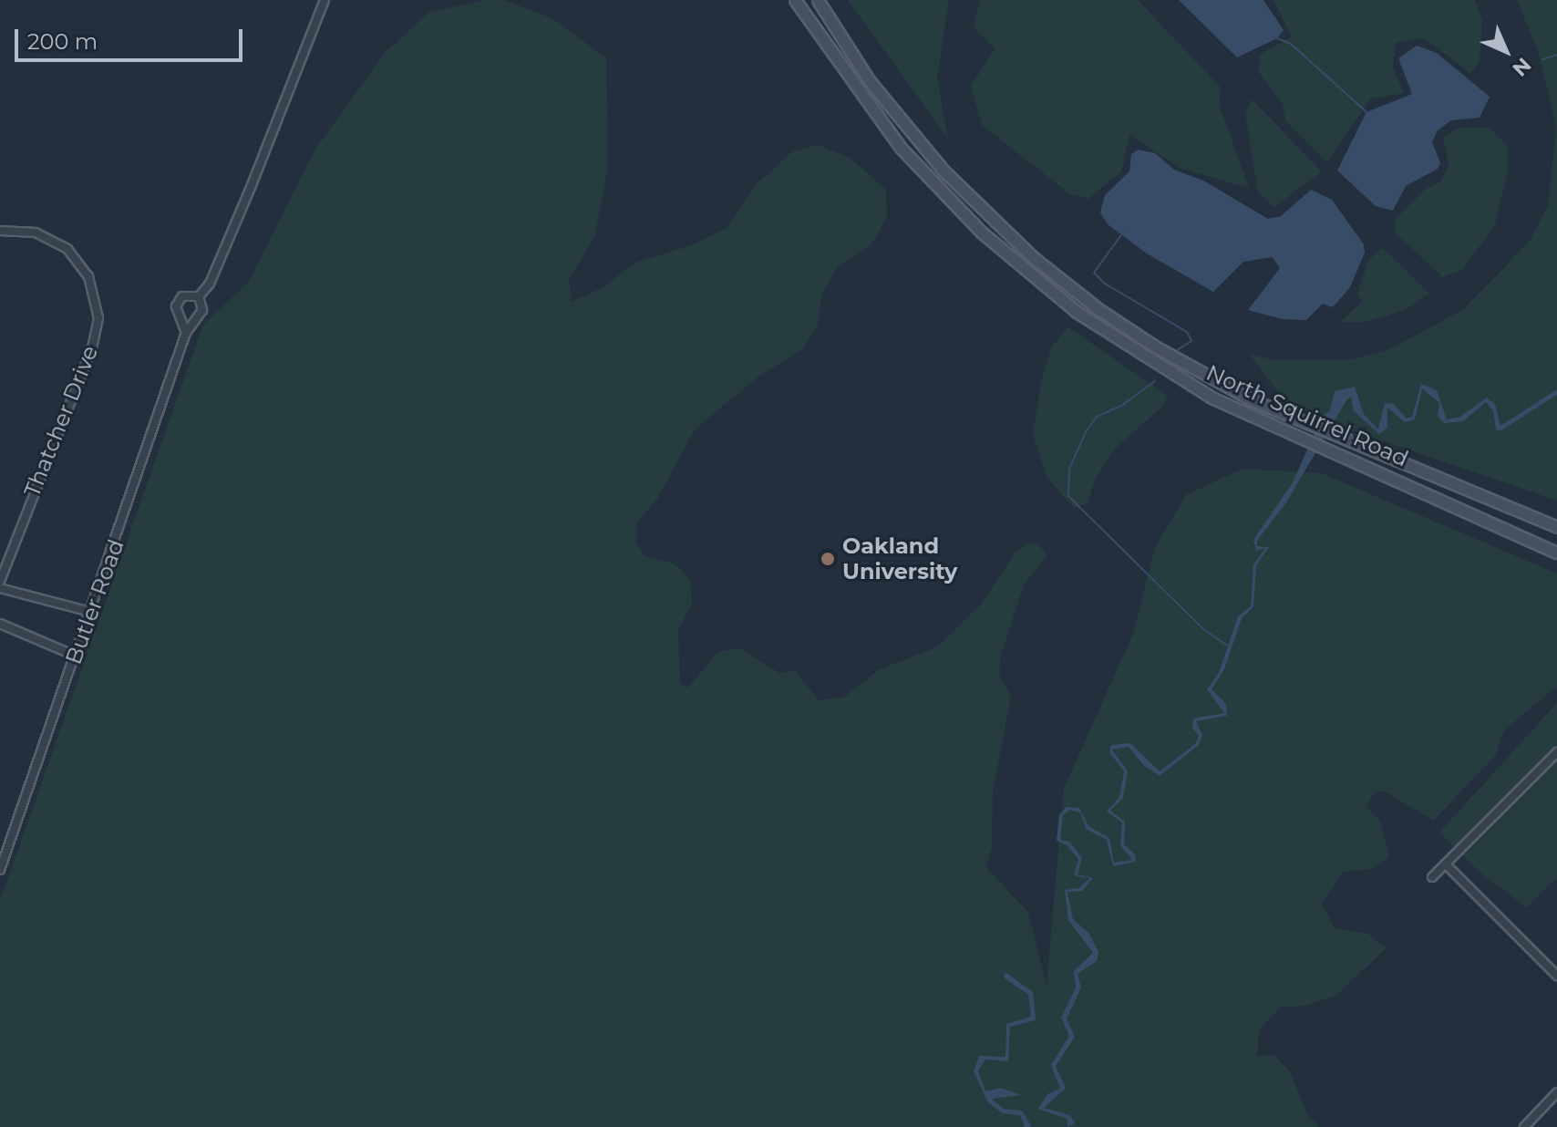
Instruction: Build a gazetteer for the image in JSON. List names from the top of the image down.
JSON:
{
  "streets": {
    "main road": ["North Squirrel Road"],
    "street": ["Thatcher Drive", "Butler Road"]
  },
  "places": ["Oakland University"],
  "scale_bar": "200 m",
  "north": "bottom right"
}
